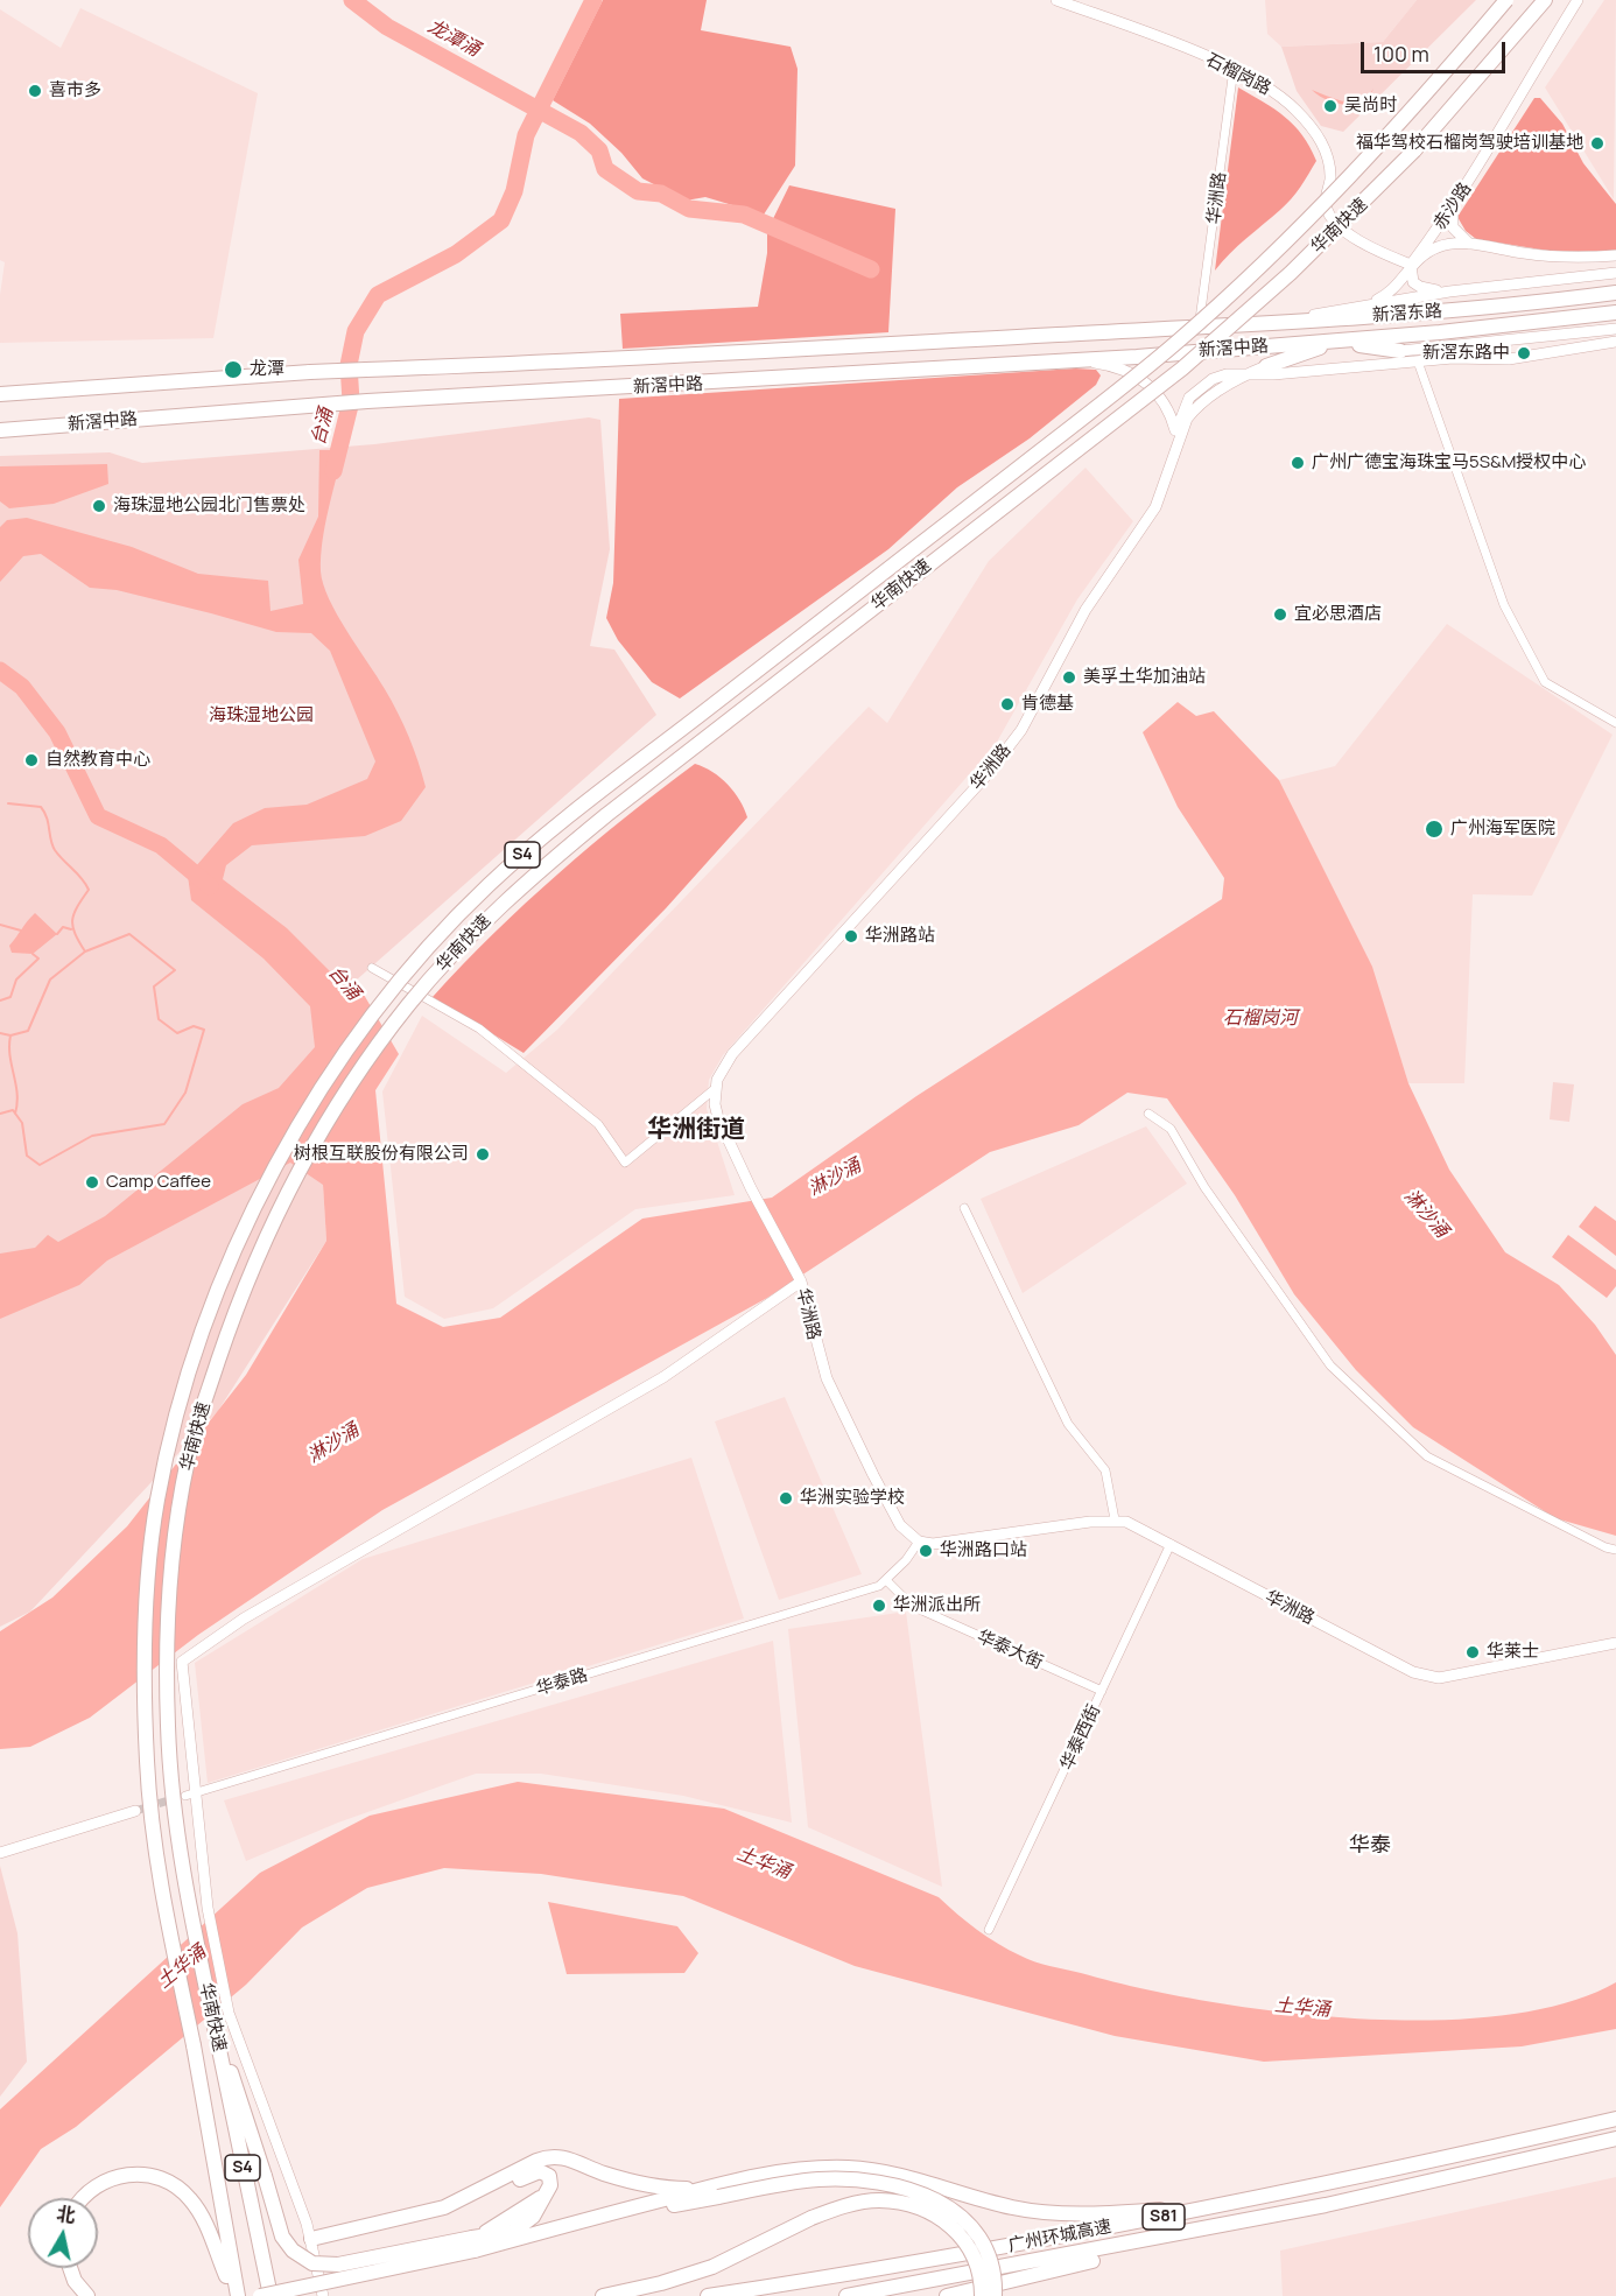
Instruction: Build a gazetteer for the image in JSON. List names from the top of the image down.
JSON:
{
  "streets": {
    "highway": [
      "华南快速",
      "新滘东路",
      "新滘中路",
      "S4",
      "S81",
      "广州环城高速"
    ],
    "main road": ["石榴岗路", "华洲路", "赤沙路"],
    "street": ["华泰大街", "华泰路", "华泰西街"]
  },
  "crossings": [
    ["石榴岗路", "华洲路"],
    ["石榴岗路", "赤沙路"],
    ["华洲路", "新滘东路"],
    ["华洲路", "新滘中路"],
    ["华洲路", "华泰路"],
    ["华洲路", "华泰西街"],
    ["新滘东路", "新滘中路"],
    ["华泰大街", "华泰路"],
    ["华泰大街", "华泰西街"]
  ],
  "districts": ["华洲街道", "华泰"],
  "water": [
    "龙潭涌",
    "台涌",
    "石榴岗河",
    "淋沙涌",
    "土华涌"
  ],
  "parks": ["海珠湿地公园"],
  "places": [
    "喜市多",
    "吴尚时",
    "福华驾校石榴岗驾驶培训基地",
    "新滘东路中",
    "龙潭",
    "广州广德宝海珠宝马5S&M授权中心",
    "海珠湿地公园北门售票处",
    "宜必思酒店",
    "美孚土华加油站",
    "肯德基",
    "自然教育中心",
    "广州海军医院",
    "华洲路站",
    "树根互联股份有限公司",
    "Camp Caffee",
    "华洲实验学校",
    "华洲路口站",
    "华洲派出所",
    "华莱士"
  ],
  "scale_bar": "100 m",
  "north": "top"
}
